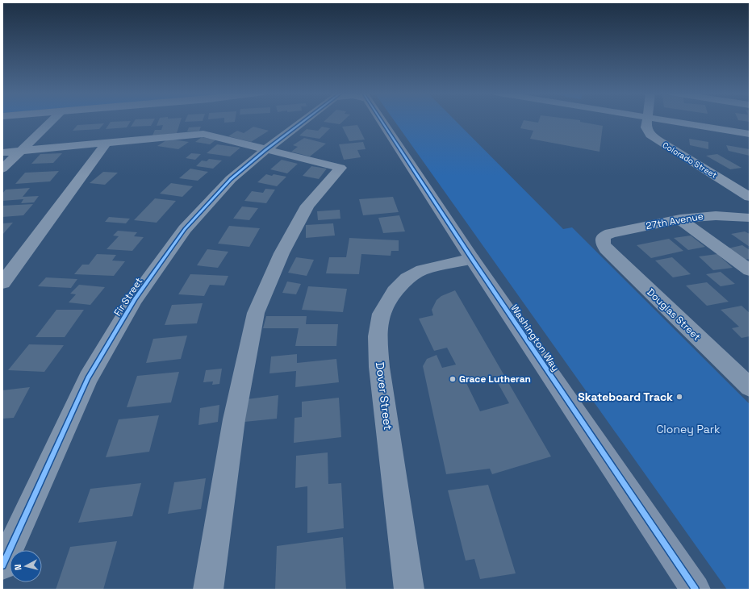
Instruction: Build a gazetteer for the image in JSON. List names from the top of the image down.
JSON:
{
  "streets": {
    "main road": ["Washington Way"],
    "street": [
      "Colorado Street",
      "27th Avenue",
      "Fir Street",
      "Douglas Street",
      "Dover Street"
    ]
  },
  "crossings": [
    ["27th Avenue", "Douglas Street"],
    ["Washington Way", "Dover Street"]
  ],
  "parks": ["Cloney Park"],
  "places": ["Grace Lutheran", "Skateboard Track"],
  "north": "left"
}
